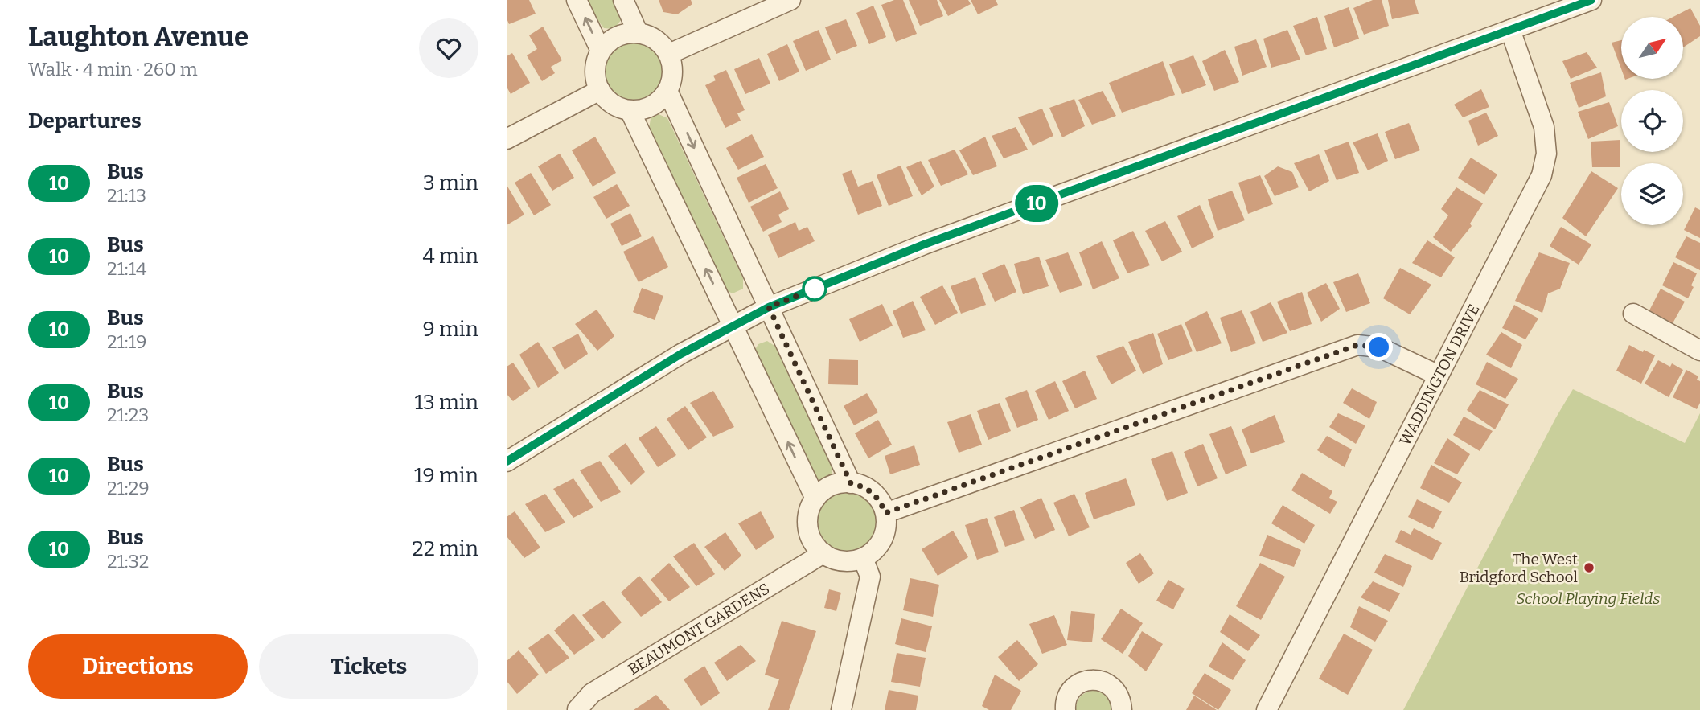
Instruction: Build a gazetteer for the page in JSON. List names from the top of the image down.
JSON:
{
  "streets": {
    "street": ["WADDINGTON DRIVE", "BEAUMONT GARDENS"]
  },
  "parks": ["School Playing Fields"],
  "places": ["The West Bridgford School"],
  "lines": ["bus line 10"],
  "north": "top right",
  "page": {
    "heading": [
      ["Laughton Avenue", "Walk · 4 min · 260 m"],
      "Departures"
    ],
    "on_map": "10",
    "list": [
      {
        "mark": "10",
        "name": "Bus",
        "note": "21:13",
        "value": "3 min"
      },
      {
        "mark": "10",
        "name": "Bus",
        "note": "21:14",
        "value": "4 min"
      },
      {
        "mark": "10",
        "name": "Bus",
        "note": "21:19",
        "value": "9 min"
      },
      {
        "mark": "10",
        "name": "Bus",
        "note": "21:23",
        "value": "13 min"
      },
      {
        "mark": "10",
        "name": "Bus",
        "note": "21:29",
        "value": "19 min"
      },
      {
        "mark": "10",
        "name": "Bus",
        "note": "21:32",
        "value": "22 min"
      }
    ],
    "buttons": ["Directions", "Tickets"]
  }
}
